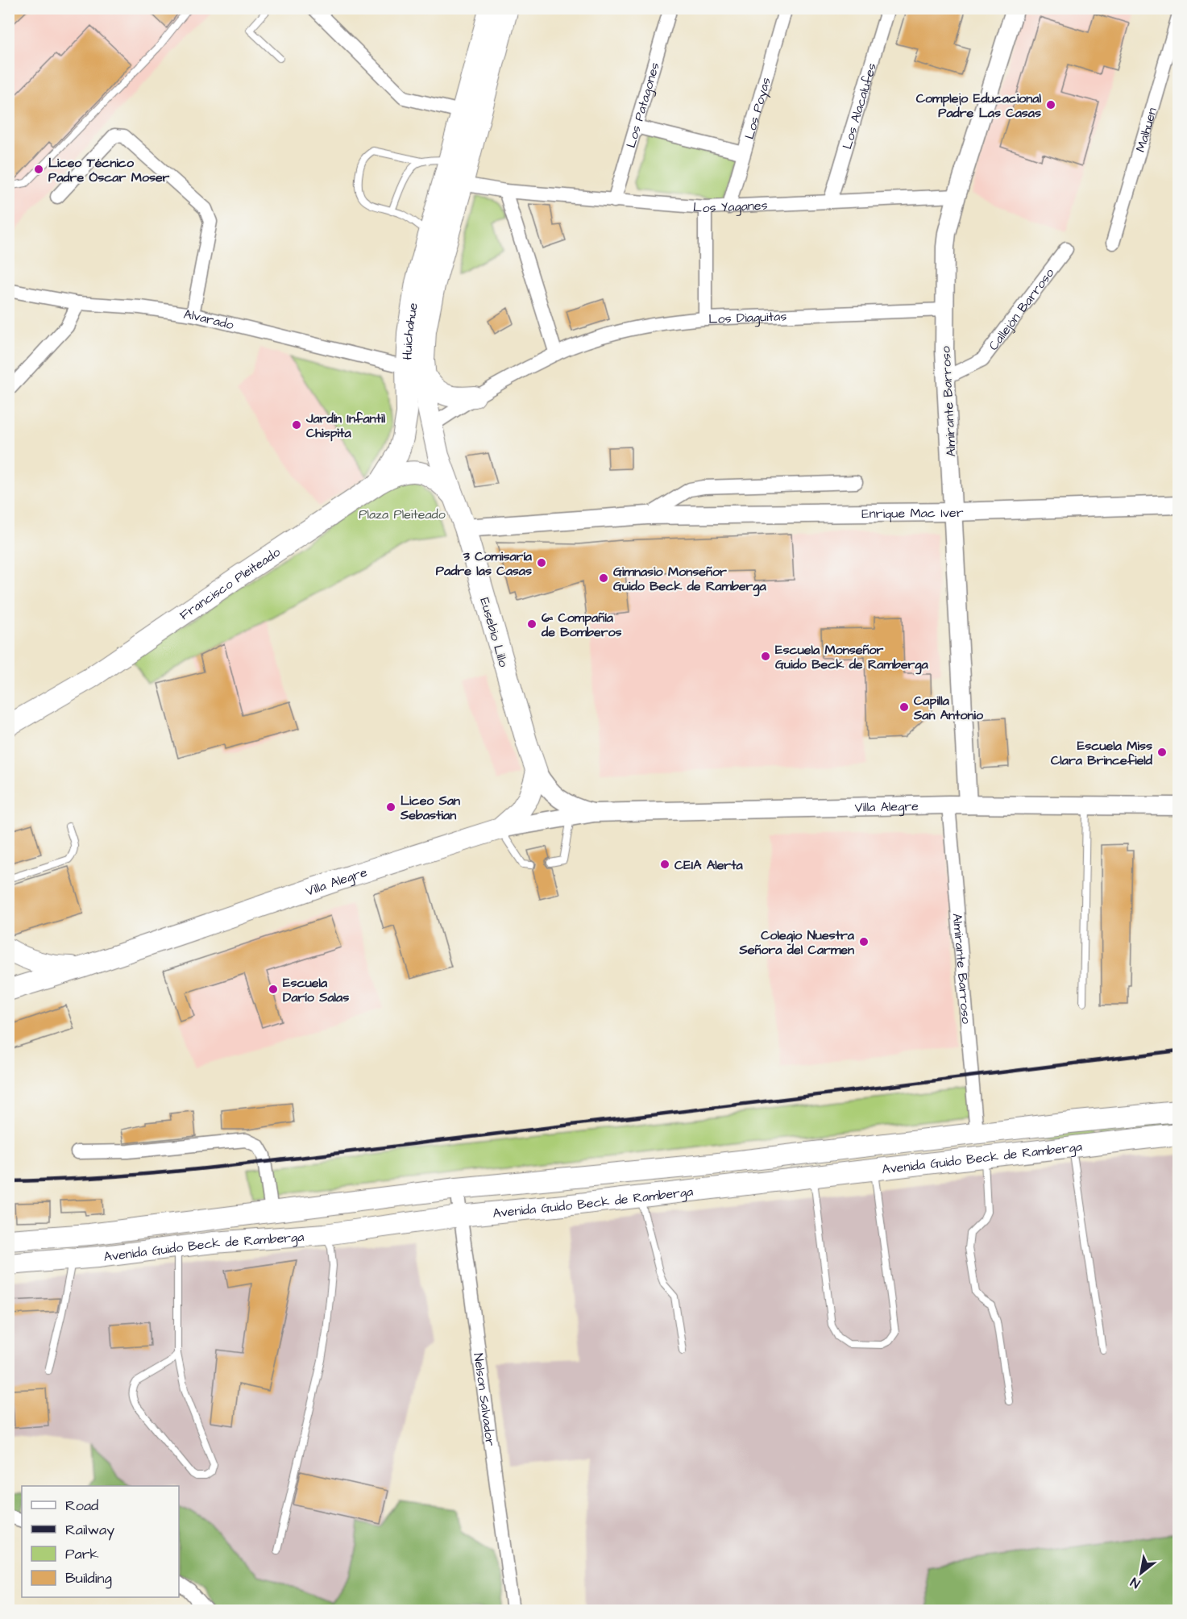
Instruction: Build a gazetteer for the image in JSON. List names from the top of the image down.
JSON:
{
  "streets": {
    "main road": [
      "Huichahue",
      "Almirante Barroso",
      "Enrique Mac Iver",
      "Francisco Pleiteado",
      "Eusebio Lillo",
      "Villa Alegre",
      "Avenida Guido Beck de Ramberga"
    ],
    "street": [
      "Los Patagones",
      "Los Alacalufes",
      "Los Poyas",
      "Malhuen",
      "Los Yaganes",
      "Callejón Barroso",
      "Los Diaguitas",
      "Alvarado",
      "Nelson Salvador"
    ]
  },
  "crossings": [
    ["Los Patagones", "Los Yaganes"],
    ["Los Alacalufes", "Los Yaganes"],
    ["Los Poyas", "Los Yaganes"],
    ["Los Yaganes", "Almirante Barroso"],
    ["Callejón Barroso", "Almirante Barroso"],
    ["Los Diaguitas", "Almirante Barroso"],
    ["Alvarado", "Huichahue"],
    ["Huichahue", "Francisco Pleiteado"],
    ["Huichahue", "Eusebio Lillo"],
    ["Almirante Barroso", "Enrique Mac Iver"],
    ["Almirante Barroso", "Villa Alegre"],
    ["Almirante Barroso", "Avenida Guido Beck de Ramberga"],
    ["Enrique Mac Iver", "Eusebio Lillo"],
    ["Francisco Pleiteado", "Eusebio Lillo"],
    ["Eusebio Lillo", "Villa Alegre"],
    ["Avenida Guido Beck de Ramberga", "Nelson Salvador"]
  ],
  "parks": ["Plaza Pleiteado"],
  "places": [
    "Complejo Educacional Padre Las Casas",
    "Liceo Técnico Padre Óscar Moser",
    "Jardín Infantil Chispita",
    "3 Comisaría Padre las Casas",
    "Gimnasio Monseñor Guido Beck de Ramberga",
    "6ª Compañía de Bomberos",
    "Escuela Monseñor Guido Beck de Ramberga",
    "Capilla San Antonio",
    "Escuela Miss Clara Brincefield",
    "Liceo San Sebastian",
    "CEIA Alerta",
    "Colegio Nuestra Señora del Carmen",
    "Escuela Darío Salas"
  ],
  "legend": [
    "Road",
    "Railway",
    "Park",
    "Building"
  ],
  "north": "bottom left"
}
